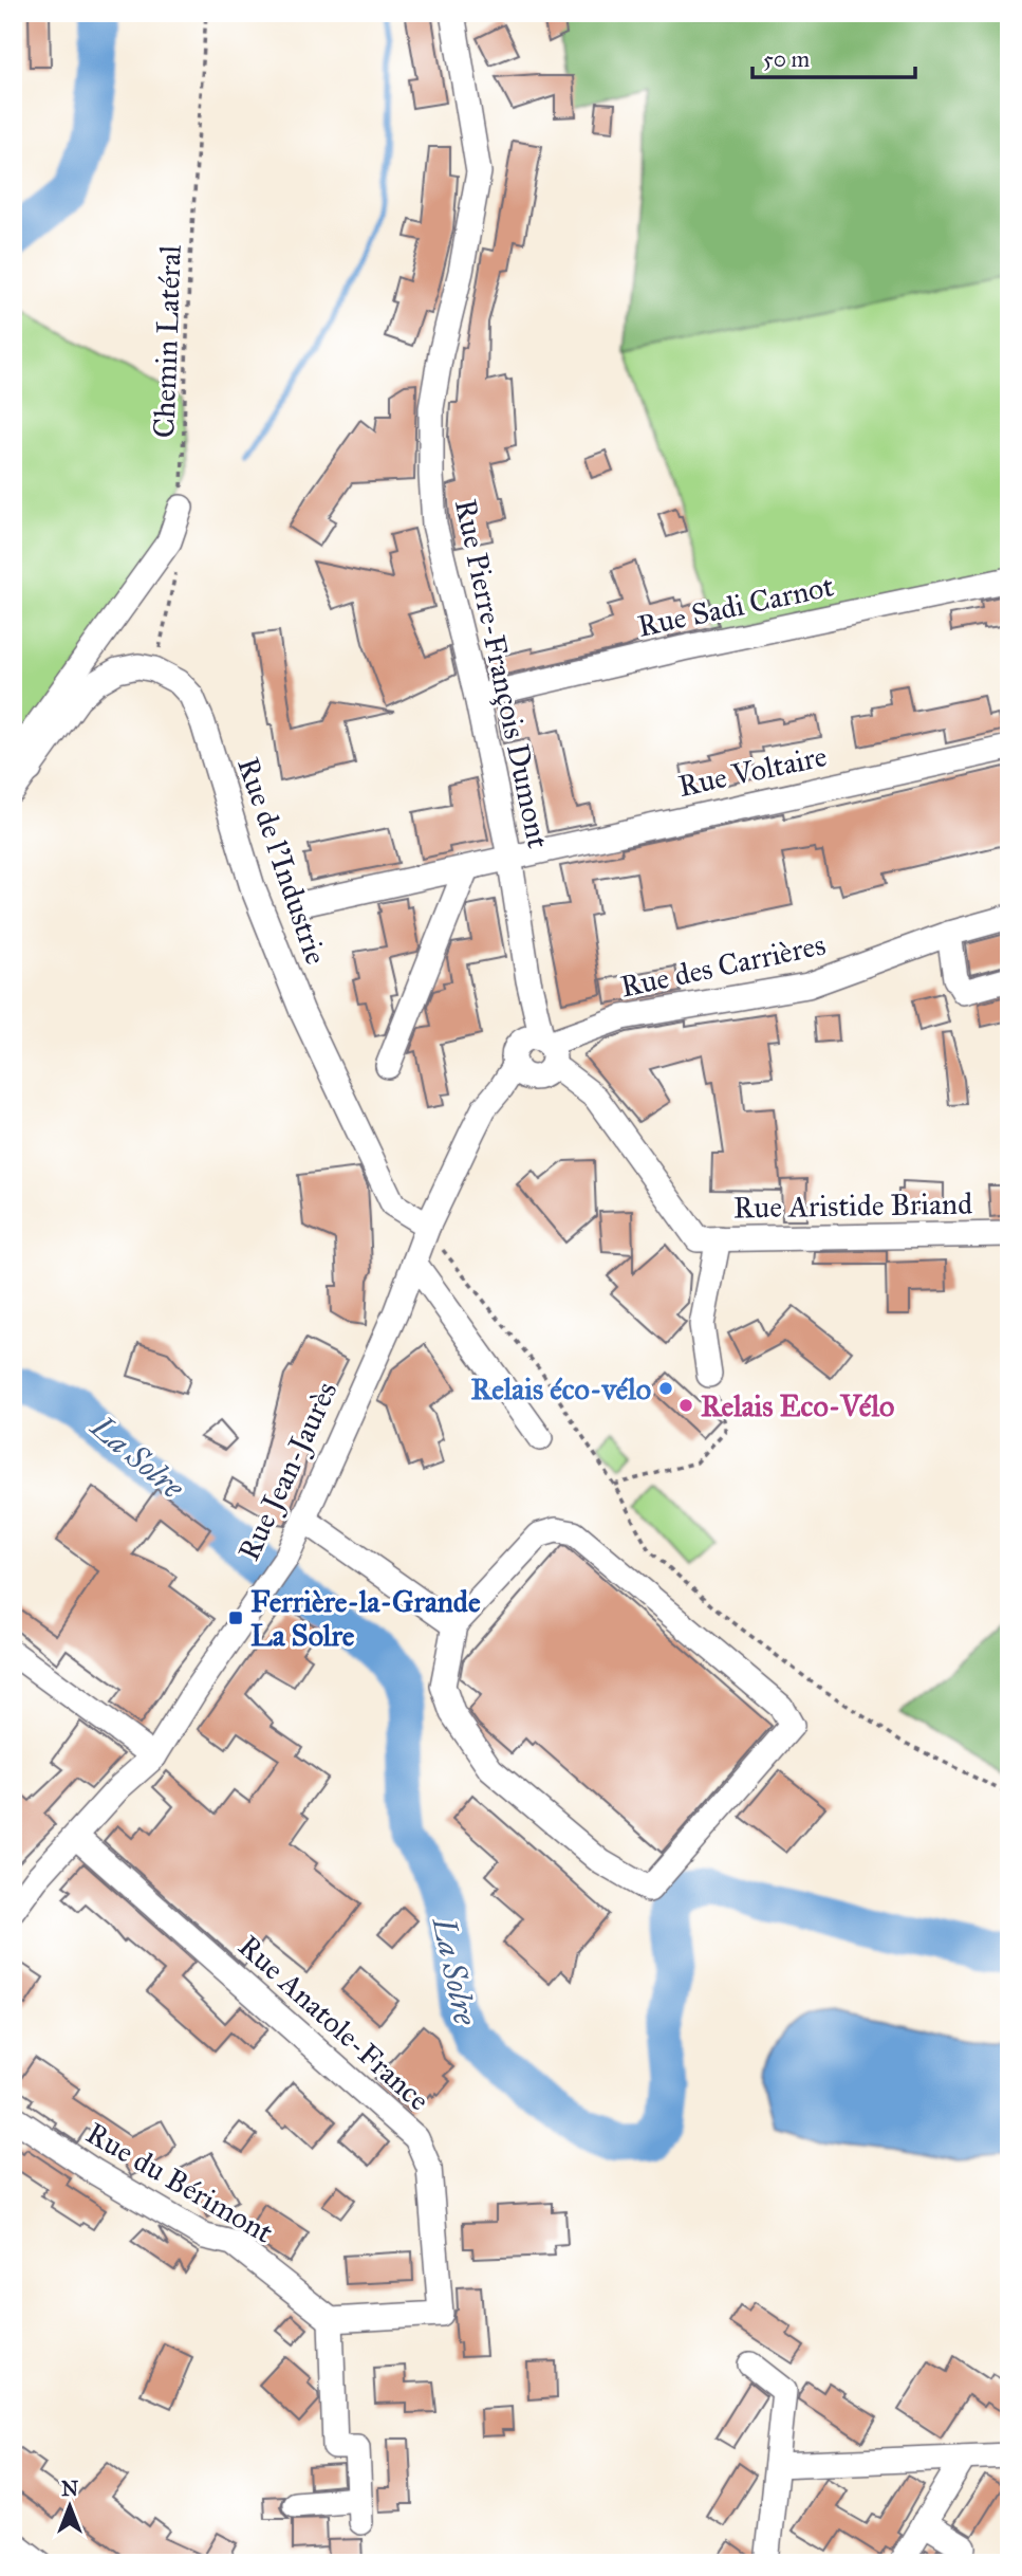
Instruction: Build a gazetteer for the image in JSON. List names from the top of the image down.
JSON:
{
  "streets": {
    "street": [
      "Rue Sadi Carnot",
      "Rue Pierre-François Dumont",
      "Rue Voltaire",
      "Rue de l'Industrie",
      "Rue des Carrières",
      "Rue Aristide Briand",
      "Rue Jean-Jaurès",
      "Rue Anatole-France",
      "Rue du Bérimont"
    ],
    "path": ["Chemin Latéral"]
  },
  "crossings": [
    ["Rue Sadi Carnot", "Rue Pierre-François Dumont"],
    ["Rue Pierre-François Dumont", "Rue Voltaire"],
    ["Rue Pierre-François Dumont", "Rue des Carrières"],
    ["Rue Pierre-François Dumont", "Rue Jean-Jaurès"],
    ["Rue de l'Industrie", "Rue Jean-Jaurès"],
    ["Rue des Carrières", "Rue Jean-Jaurès"],
    ["Rue Jean-Jaurès", "Rue Anatole-France"],
    ["Rue Anatole-France", "Rue du Bérimont"]
  ],
  "water": ["La Solre"],
  "places": {
    "other": ["Relais éco-vélo", "Relais Eco-Vélo"],
    "transit": ["Ferrière-la-Grande La Solre"]
  },
  "scale_bar": "50 m",
  "north": "top"
}
